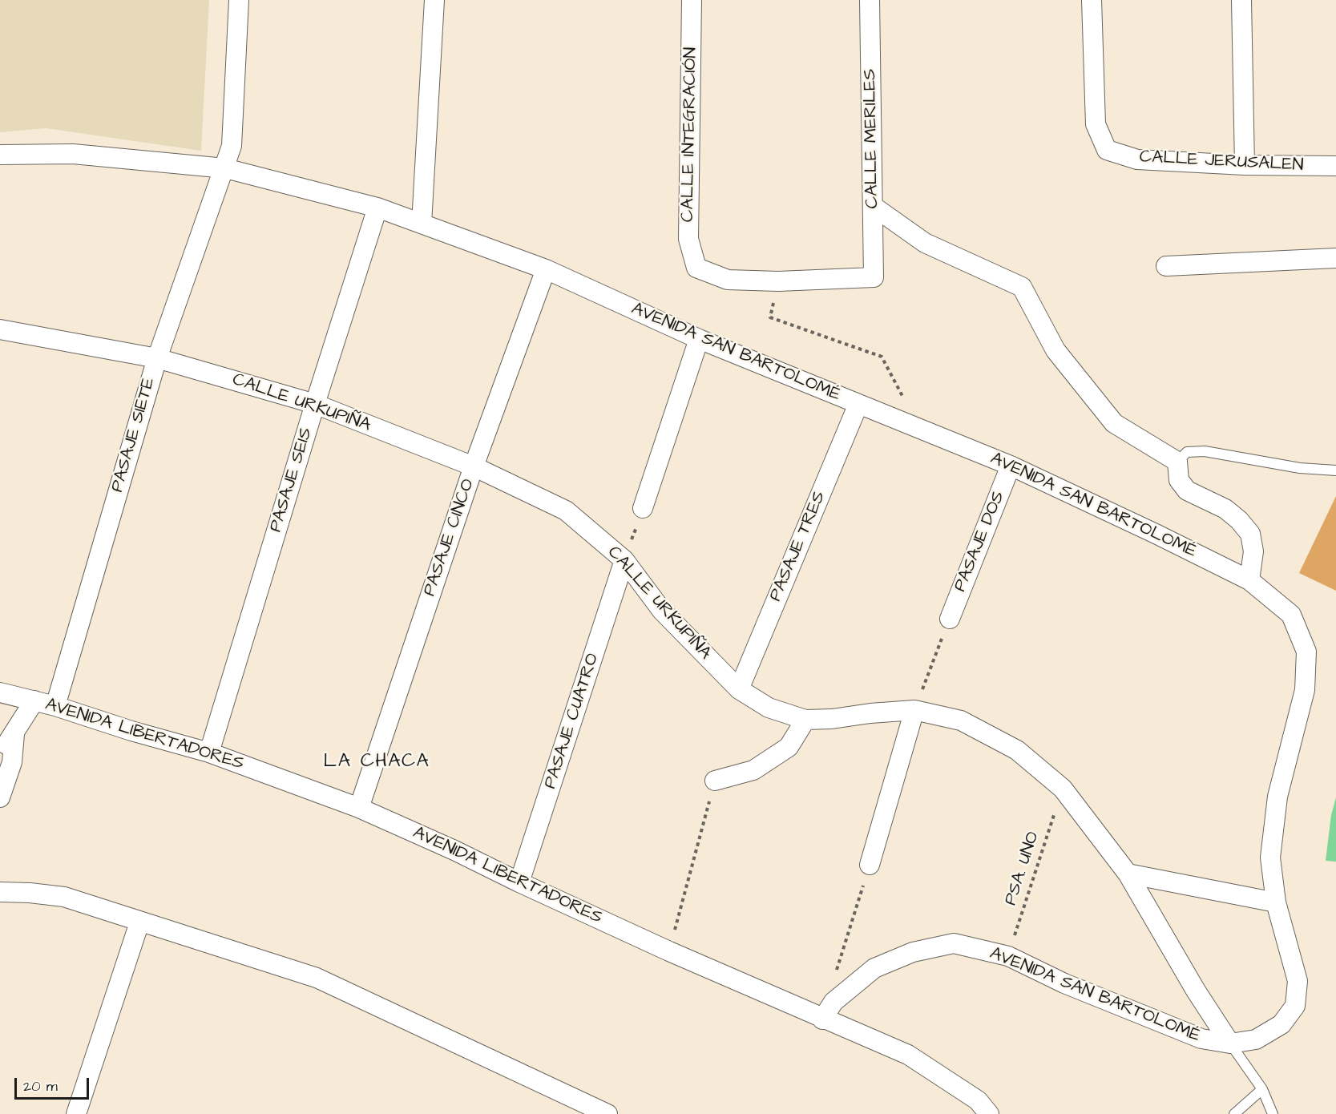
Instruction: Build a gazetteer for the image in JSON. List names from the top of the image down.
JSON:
{
  "streets": {
    "street": [
      "CALLE INTEGRACIÓN",
      "CALLE MERILES",
      "CALLE JERUSALEN",
      "AVENIDA SAN BARTOLOMÉ",
      "CALLE URKUPIÑA",
      "PASAJE SIETE",
      "PASAJE SEIS",
      "PASAJE CINCO",
      "PASAJE DOS",
      "PASAJE TRES",
      "PASAJE CUATRO",
      "AVENIDA LIBERTADORES"
    ],
    "path": ["PSA. UNO"]
  },
  "crossings": [
    ["CALLE INTEGRACIÓN", "CALLE MERILES"],
    ["AVENIDA SAN BARTOLOMÉ", "CALLE URKUPIÑA"],
    ["AVENIDA SAN BARTOLOMÉ", "PASAJE SIETE"],
    ["AVENIDA SAN BARTOLOMÉ", "PASAJE SEIS"],
    ["AVENIDA SAN BARTOLOMÉ", "PASAJE CINCO"],
    ["AVENIDA SAN BARTOLOMÉ", "PASAJE DOS"],
    ["AVENIDA SAN BARTOLOMÉ", "PASAJE TRES"],
    ["AVENIDA SAN BARTOLOMÉ", "AVENIDA LIBERTADORES"],
    ["AVENIDA SAN BARTOLOMÉ", "PSA. UNO"],
    ["CALLE URKUPIÑA", "PASAJE SIETE"],
    ["CALLE URKUPIÑA", "PASAJE SEIS"],
    ["CALLE URKUPIÑA", "PASAJE CINCO"],
    ["CALLE URKUPIÑA", "PASAJE TRES"],
    ["CALLE URKUPIÑA", "PASAJE CUATRO"],
    ["CALLE URKUPIÑA", "PSA. UNO"],
    ["PASAJE SIETE", "AVENIDA LIBERTADORES"],
    ["PASAJE SEIS", "AVENIDA LIBERTADORES"],
    ["PASAJE CINCO", "AVENIDA LIBERTADORES"],
    ["PASAJE CUATRO", "AVENIDA LIBERTADORES"]
  ],
  "districts": ["LA CHACA"],
  "scale_bar": "20 m"
}
